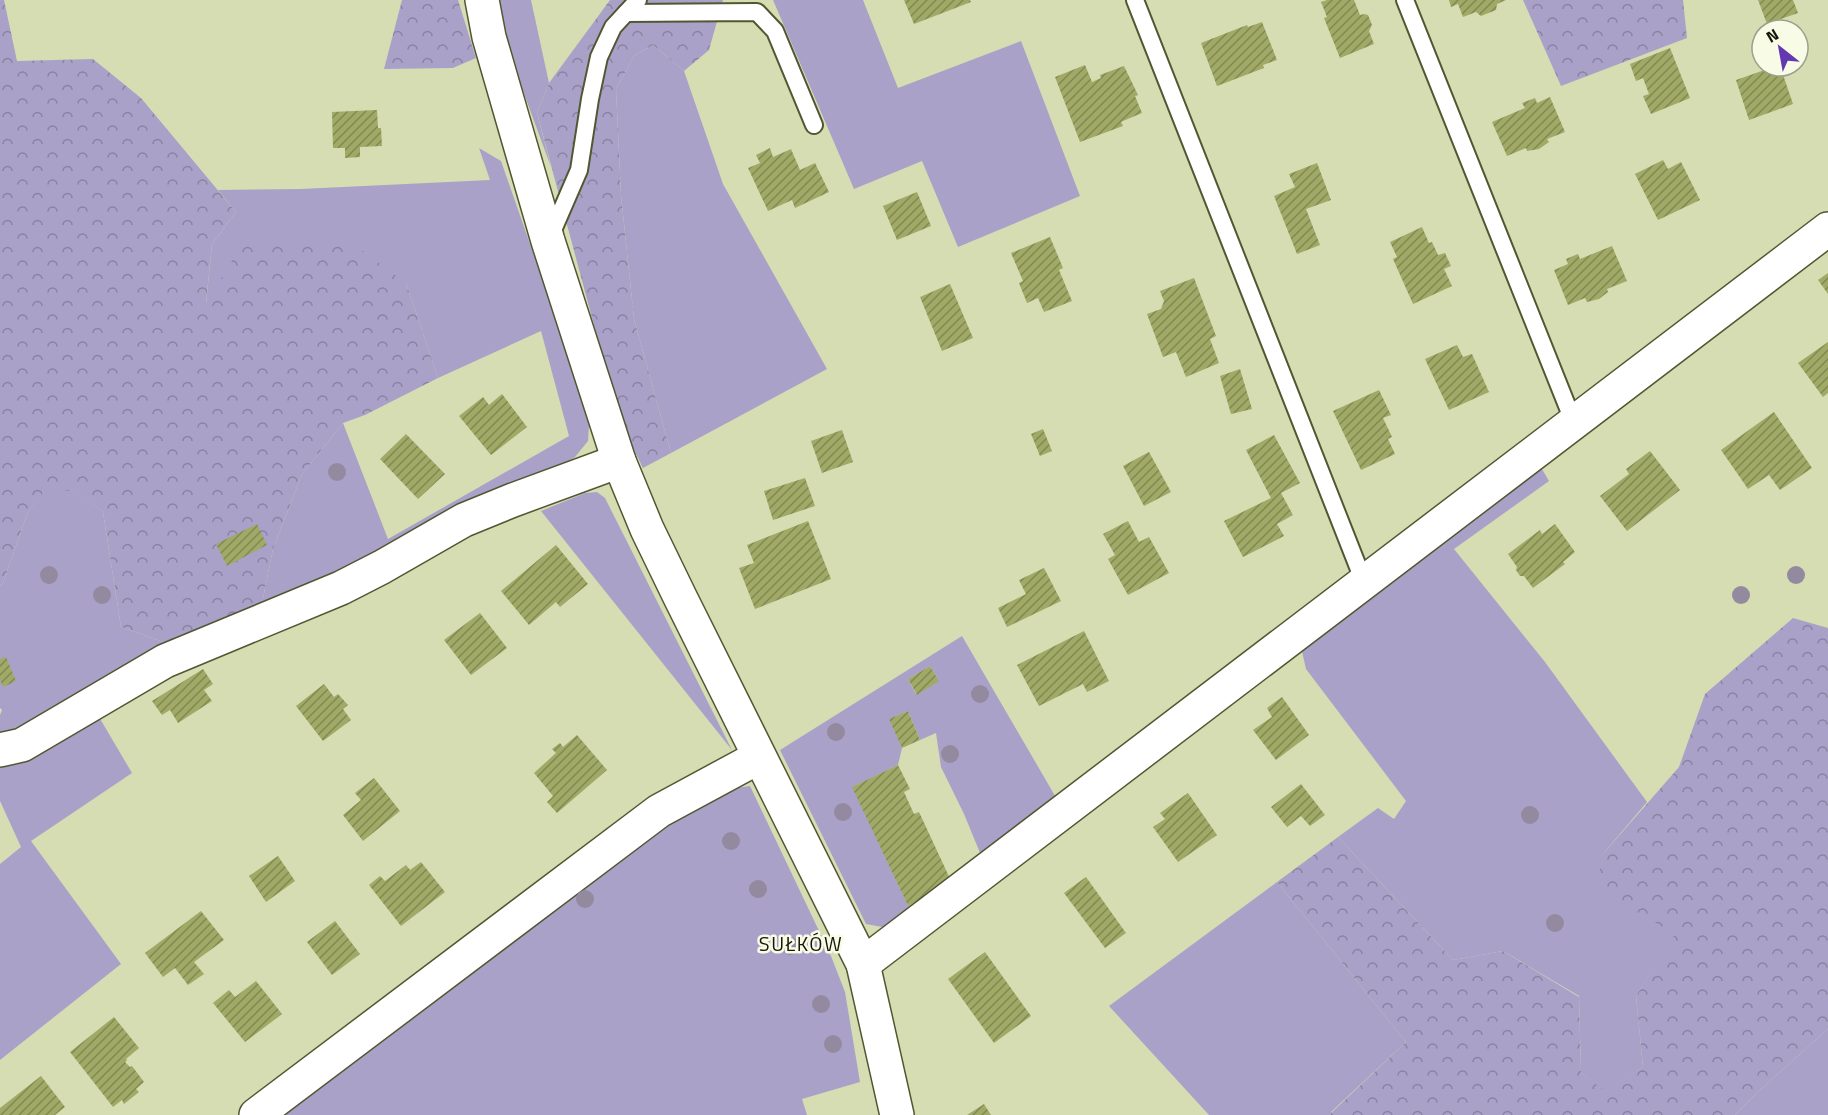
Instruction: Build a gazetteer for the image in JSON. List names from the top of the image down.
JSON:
{
  "districts": ["SUŁKÓW"],
  "north": "top left"
}
